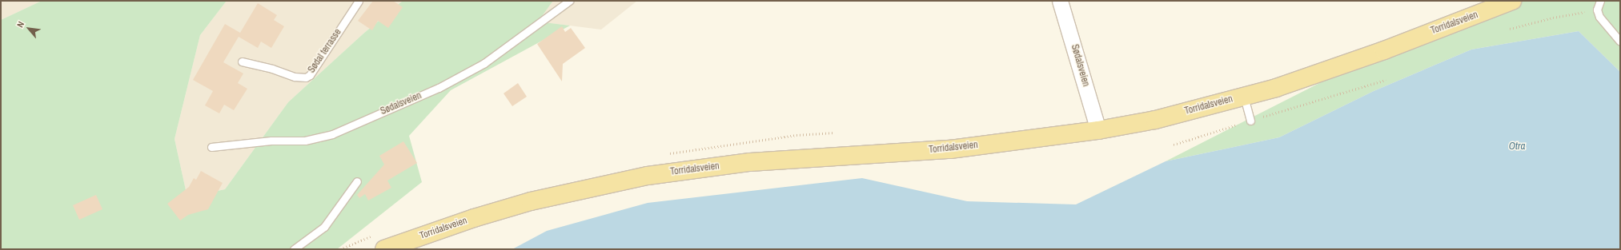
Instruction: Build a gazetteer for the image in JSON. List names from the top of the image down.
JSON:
{
  "streets": {
    "main road": ["Torridalsveien"],
    "street": ["Sødalsveien"],
    "lane": ["Sødal terrasse"]
  },
  "crossings": [
    ["Torridalsveien", "Sødalsveien"]
  ],
  "water": ["Otra"],
  "north": "top left"
}
